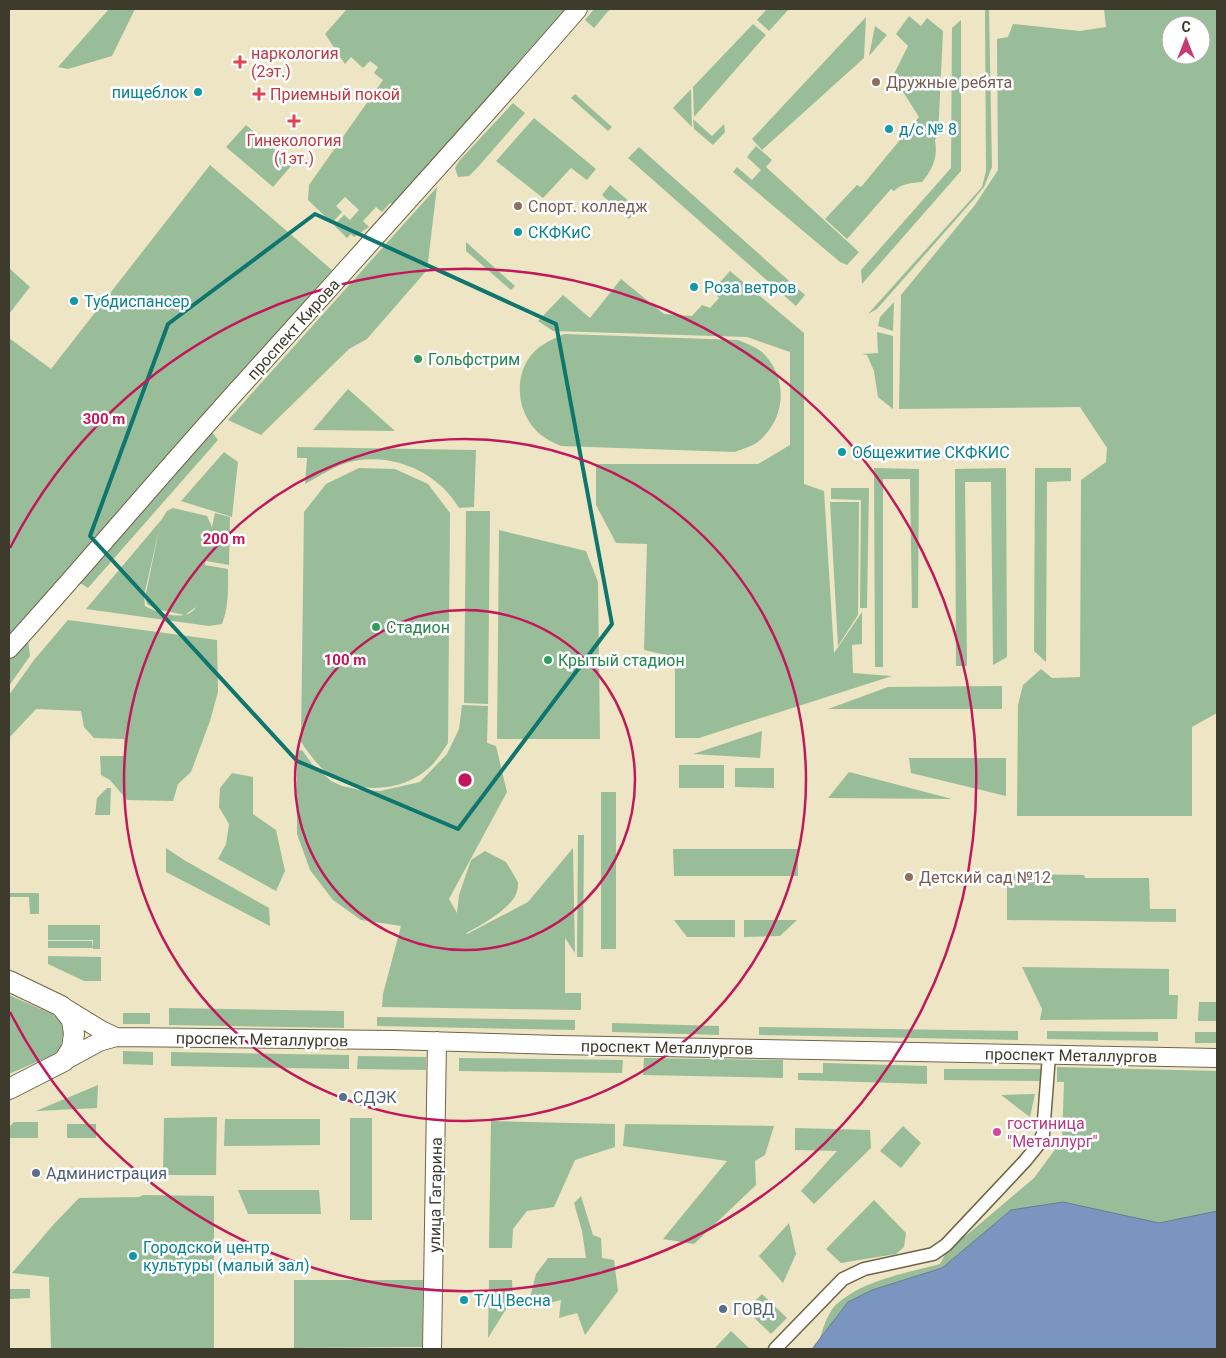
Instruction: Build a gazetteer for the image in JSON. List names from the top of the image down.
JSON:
{
  "streets": {
    "main road": ["проспект Кирова", "проспект Металлургов", "улица Гагарина"]
  },
  "crossings": [
    ["проспект Металлургов", "улица Гагарина"]
  ],
  "places": {
    "health": ["наркология (2эт.)", "Приемный покой", "Гинекология (1эт.)"],
    "other": [
      "Дружные ребята",
      "пищеблок",
      "д/с № 8",
      "Спорт. колледж",
      "СКФКиС",
      "Роза ветров",
      "Тубдиспансер",
      "Гольфстрим",
      "Общежитие СКФКИС",
      "Стадион",
      "Крытый стадион",
      "Детский сад №12",
      "СДЭК",
      "гостиница \"Металлург\"",
      "Администрация",
      "Городской центр культуры (малый зал)",
      "Т/Ц Весна",
      "ГОВД"
    ]
  },
  "north": "top",
  "rings": ["300 m", "200 m", "100 m"]
}
